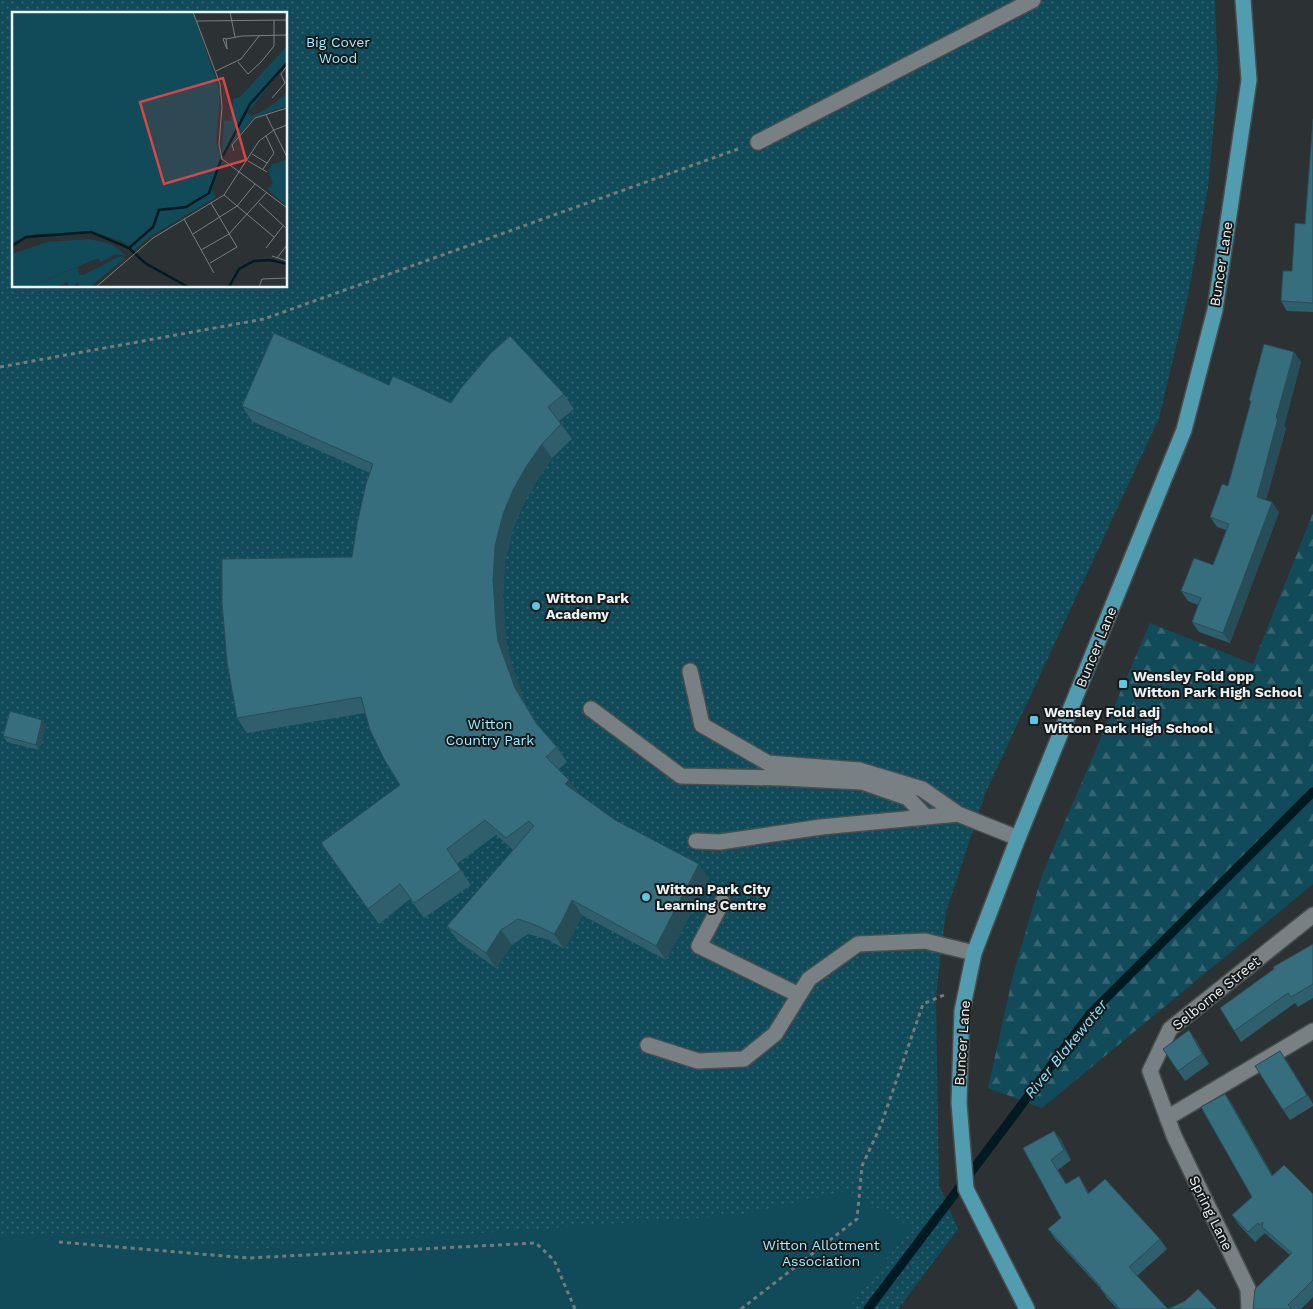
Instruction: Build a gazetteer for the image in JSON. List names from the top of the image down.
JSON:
{
  "streets": {
    "main road": ["Buncer Lane"],
    "street": ["Selborne Street", "Spring Lane"]
  },
  "crossings": [
    ["Selborne Street", "Spring Lane"]
  ],
  "water": ["River Blakewater"],
  "parks": ["Big Cover Wood", "Witton Country Park", "Witton Allotment Association"],
  "places": {
    "other": ["Witton Park Academy", "Witton Park City Learning Centre"],
    "transit": ["Wensley Fold opp Witton Park High School", "Wensley Fold adj Witton Park High School"]
  }
}
